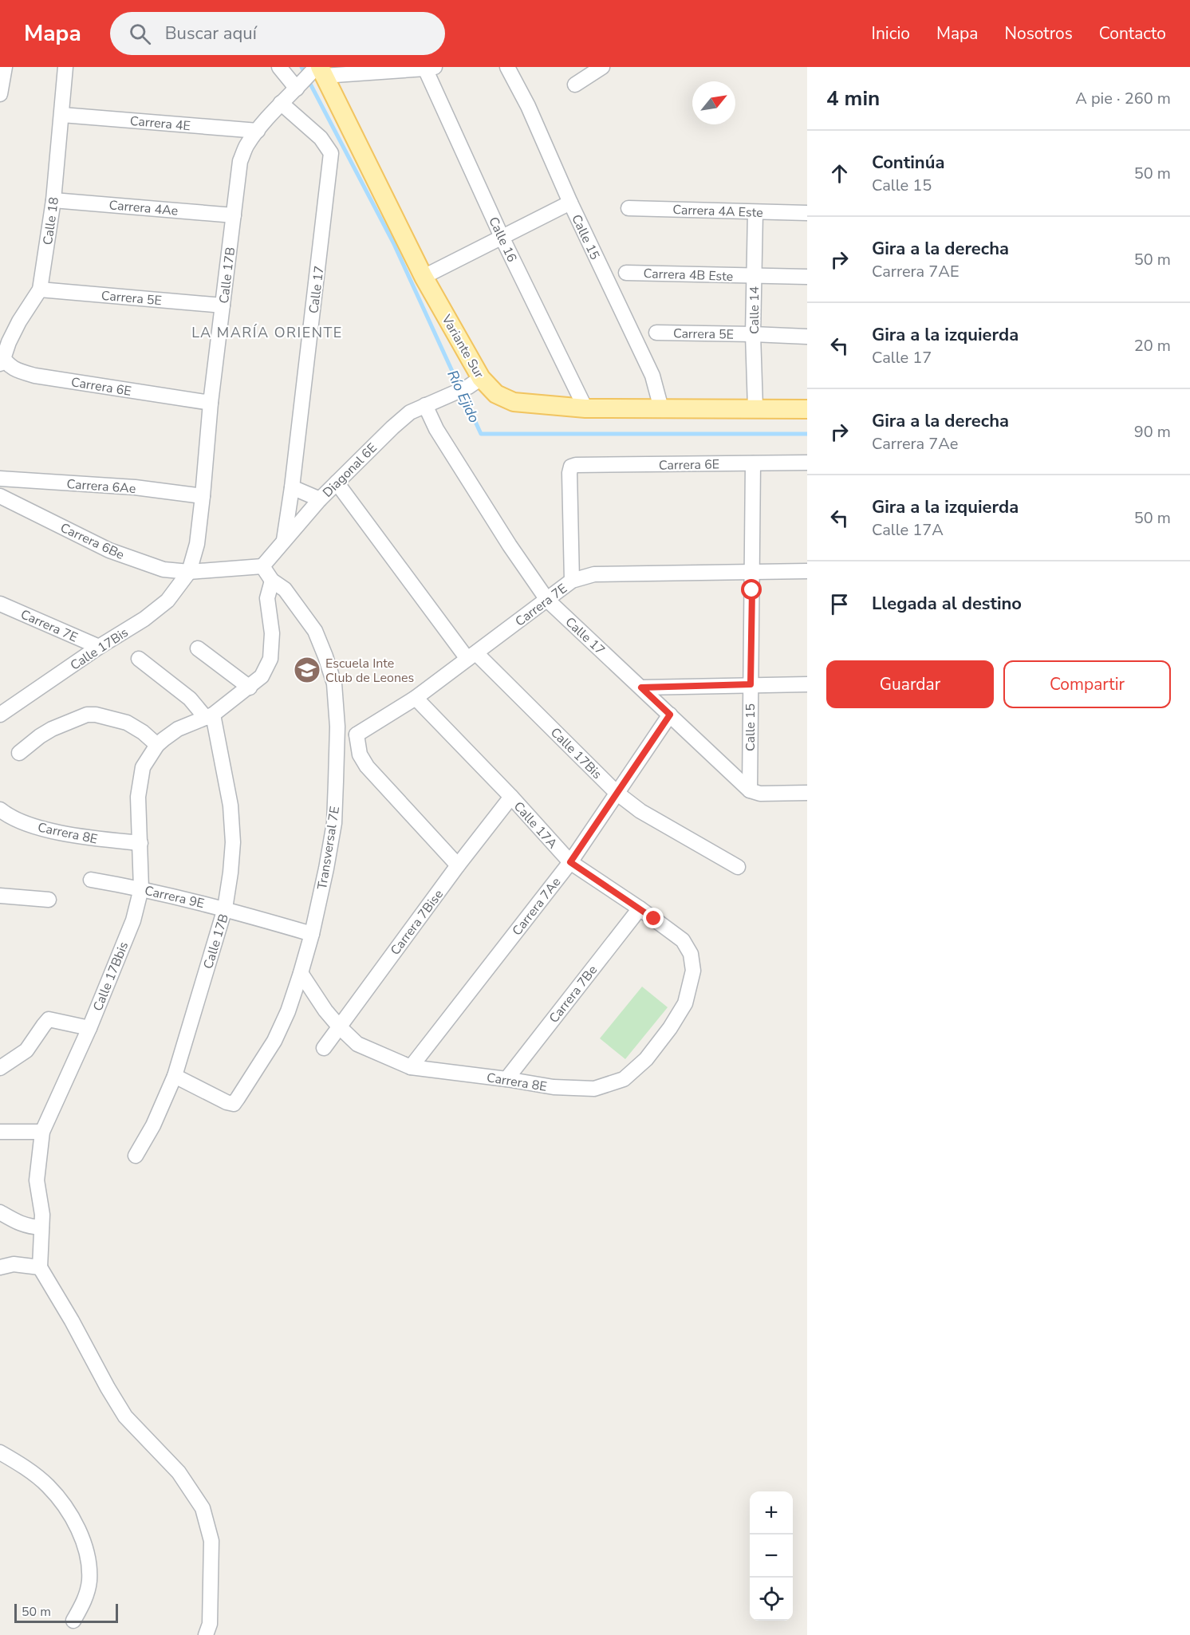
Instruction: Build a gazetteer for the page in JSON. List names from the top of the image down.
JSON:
{
  "streets": {
    "main road": ["Variante Sur"],
    "street": [
      "Carrera 4E",
      "Carrera 4Ae",
      "Carrera 4A Este",
      "Calle 18",
      "Calle 15",
      "Calle 16",
      "Carrera 4B Este",
      "Calle 17B",
      "Calle 17",
      "Carrera 5E",
      "Calle 14",
      "Carrera 6E",
      "Diagonal 6E",
      "Carrera 6Ae",
      "Carrera 6Be",
      "Carrera 7E",
      "Calle 17Bis",
      "Calle 17A",
      "Carrera 8E",
      "Transversal 7E",
      "Carrera 9E",
      "Carrera 7Ae",
      "Carrera 7Bise",
      "Calle 17Bbis",
      "Carrera 7Be"
    ]
  },
  "crossings": [
    ["Carrera 4E", "Calle 18"],
    ["Carrera 4E", "Calle 17B"],
    ["Carrera 4Ae", "Calle 18"],
    ["Carrera 4Ae", "Calle 17B"],
    ["Carrera 4A Este", "Calle 14"],
    ["Calle 18", "Carrera 5E"],
    ["Calle 18", "Carrera 6E"],
    ["Calle 15", "Calle 17"],
    ["Calle 15", "Variante Sur"],
    ["Calle 15", "Carrera 6E"],
    ["Calle 15", "Carrera 7E"],
    ["Calle 16", "Variante Sur"],
    ["Carrera 4B Este", "Calle 14"],
    ["Calle 17B", "Calle 17"],
    ["Calle 17B", "Carrera 5E"],
    ["Calle 17B", "Variante Sur"],
    ["Calle 17B", "Carrera 6E"],
    ["Calle 17B", "Carrera 6Ae"],
    ["Calle 17B", "Carrera 6Be"],
    ["Calle 17B", "Calle 17Bis"],
    ["Calle 17B", "Transversal 7E"],
    ["Calle 17B", "Carrera 9E"],
    ["Calle 17B", "Calle 17Bbis"],
    ["Calle 17", "Diagonal 6E"],
    ["Calle 17", "Carrera 7E"],
    ["Calle 17", "Carrera 7Ae"],
    ["Carrera 5E", "Calle 14"],
    ["Calle 14", "Variante Sur"],
    ["Variante Sur", "Diagonal 6E"],
    ["Carrera 6E", "Carrera 7E"],
    ["Diagonal 6E", "Carrera 6Be"],
    ["Diagonal 6E", "Calle 17Bis"],
    ["Diagonal 6E", "Transversal 7E"],
    ["Carrera 6Be", "Calle 17Bis"],
    ["Carrera 6Be", "Transversal 7E"],
    ["Carrera 7E", "Calle 17Bis"],
    ["Carrera 7E", "Calle 17A"],
    ["Calle 17Bis", "Carrera 7Ae"],
    ["Calle 17A", "Carrera 8E"],
    ["Calle 17A", "Carrera 7Ae"],
    ["Calle 17A", "Carrera 7Bise"],
    ["Calle 17A", "Carrera 7Be"],
    ["Carrera 8E", "Transversal 7E"],
    ["Carrera 8E", "Carrera 7Ae"],
    ["Carrera 8E", "Carrera 7Bise"],
    ["Carrera 8E", "Calle 17Bbis"],
    ["Carrera 8E", "Carrera 7Be"],
    ["Transversal 7E", "Carrera 9E"],
    ["Transversal 7E", "Calle 17Bbis"],
    ["Carrera 9E", "Calle 17Bbis"]
  ],
  "districts": ["LA MARÍA ORIENTE"],
  "water": ["Río Ejido"],
  "places": {
    "school or university": ["Escuela Inte Club de Leones"]
  },
  "scale_bar": "50 m",
  "north": "top right",
  "page": {
    "header": "Mapa",
    "search": "Buscar aquí",
    "nav": [
      "Inicio",
      "Mapa",
      "Nosotros",
      "Contacto"
    ],
    "heading": ["4 min", "A pie · 260 m"],
    "list": [
      ["Continúa", "Calle 15", "50 m"],
      ["Gira a la derecha", "Carrera 7AE", "50 m"],
      ["Gira a la izquierda", "Calle 17", "20 m"],
      ["Gira a la derecha", "Carrera 7Ae", "90 m"],
      ["Gira a la izquierda", "Calle 17A", "50 m"],
      "Llegada al destino"
    ],
    "buttons": ["Guardar", "Compartir"],
    "map_buttons": ["+", "−"],
    "scale": "50 m"
  }
}
